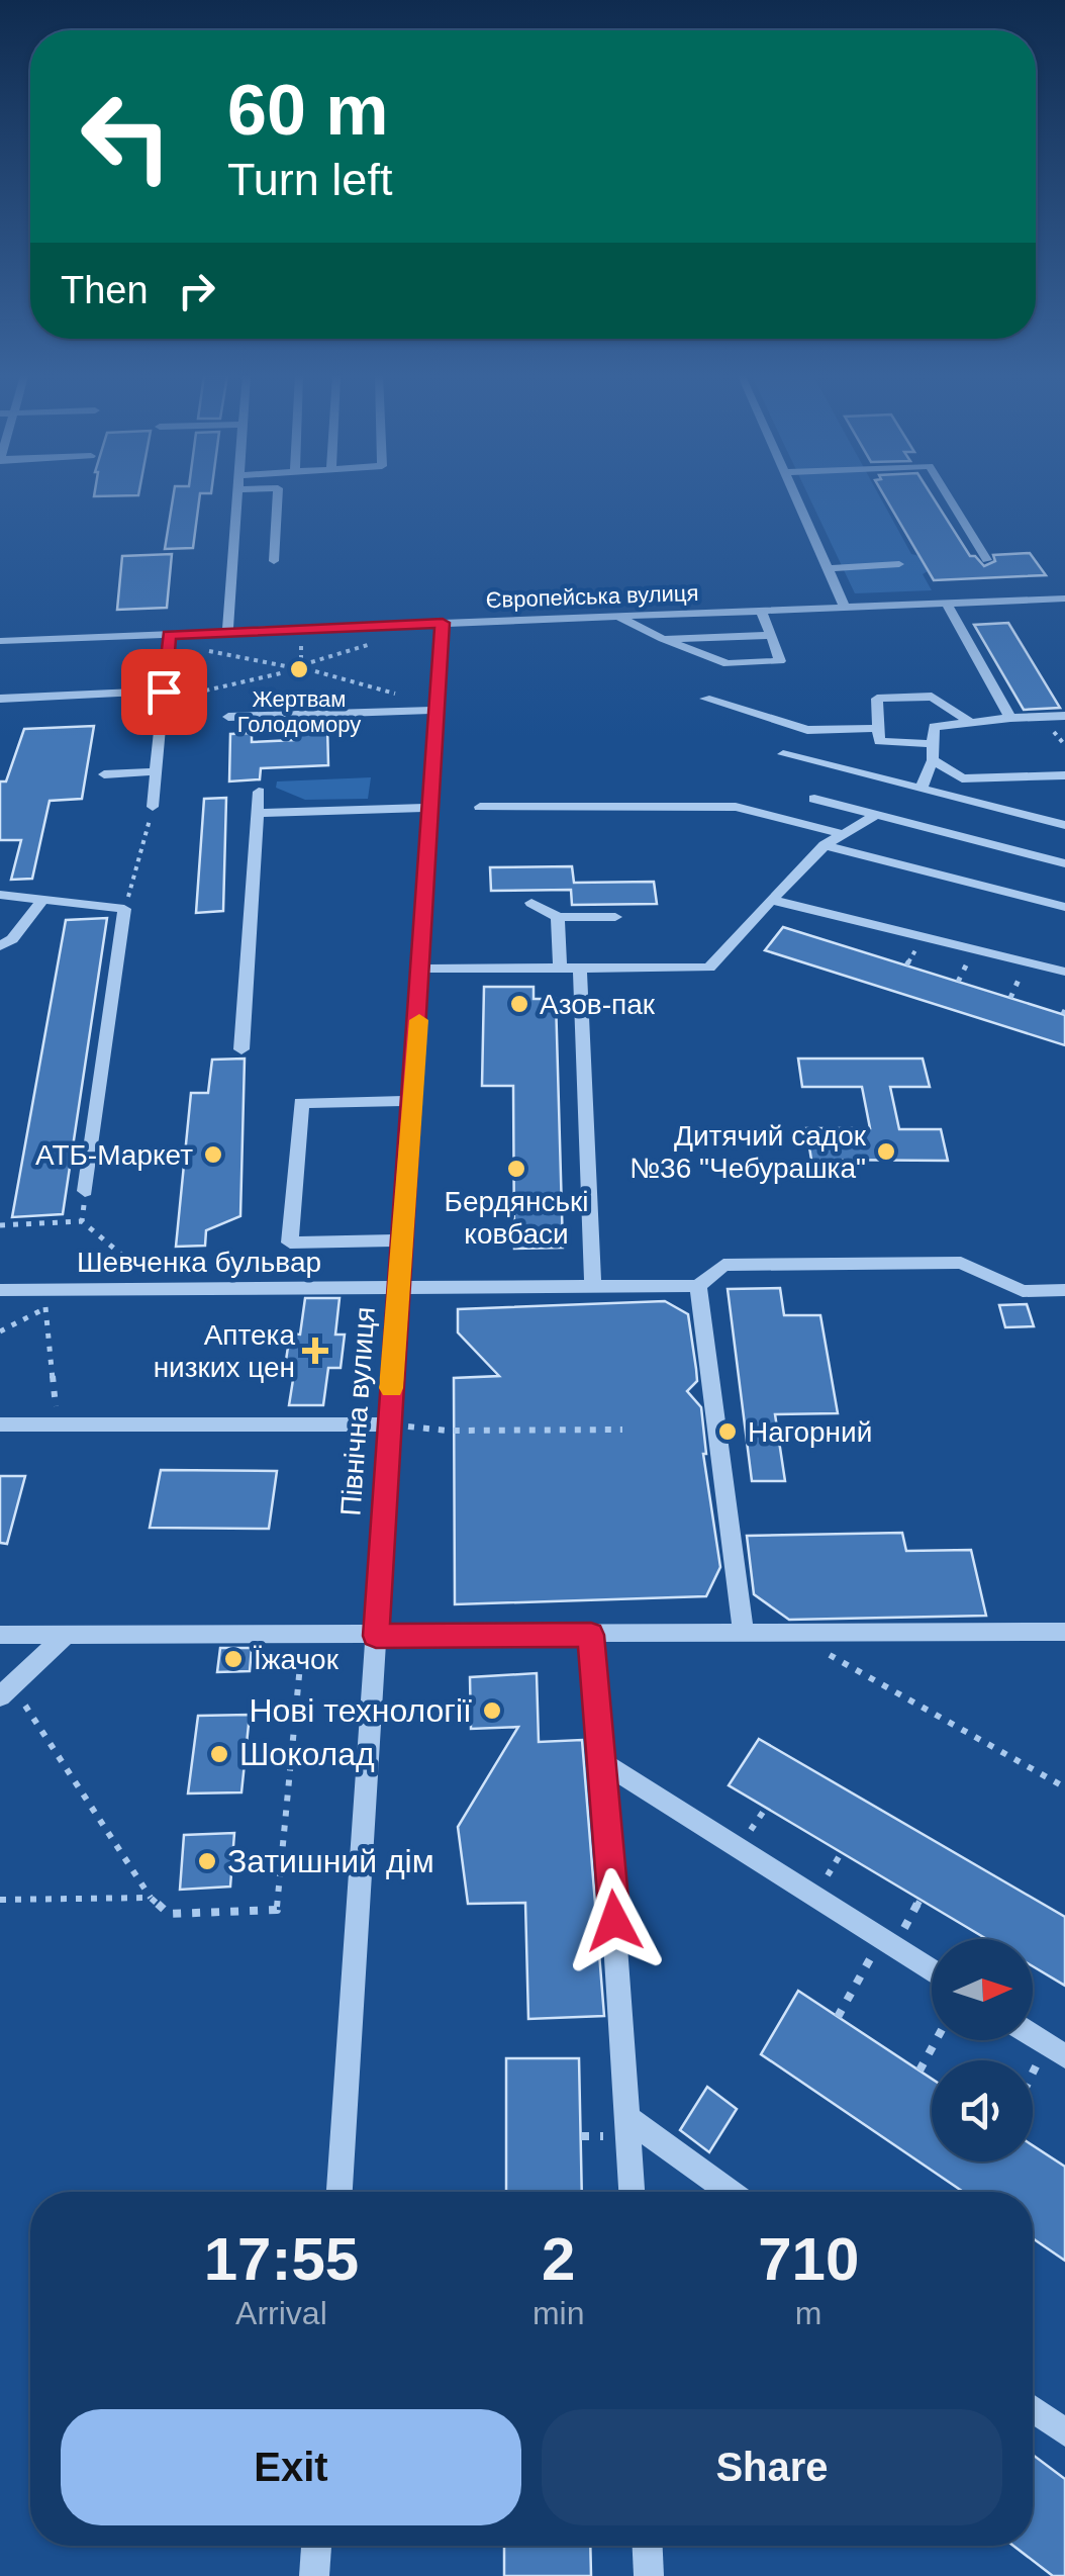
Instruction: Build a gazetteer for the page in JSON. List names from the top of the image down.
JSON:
{
  "streets": {
    "street": ["Європейська вулиця", "Шевченка бульвар", "Північна вулиця"]
  },
  "crossings": [
    ["Європейська вулиця", "Північна вулиця"],
    ["Шевченка бульвар", "Північна вулиця"]
  ],
  "places": {
    "other": [
      "Жертвам Голодомору",
      "Азов-пак",
      "Дитячий садок №36 \"Чебурашка\"",
      "АТБ-Маркет",
      "Бердянські ковбаси",
      "Нагорний",
      "Їжачок",
      "Нові технології",
      "Шоколад",
      "Затишний дім"
    ],
    "health": ["Аптека низких цен"]
  },
  "north": "right",
  "page": {
    "turn": ["60 m", "Turn left"],
    "then": "Then",
    "eta": [
      "17:55",
      "Arrival",
      "2",
      "min",
      "710",
      "m"
    ],
    "buttons": ["Exit", "Share"]
  }
}
